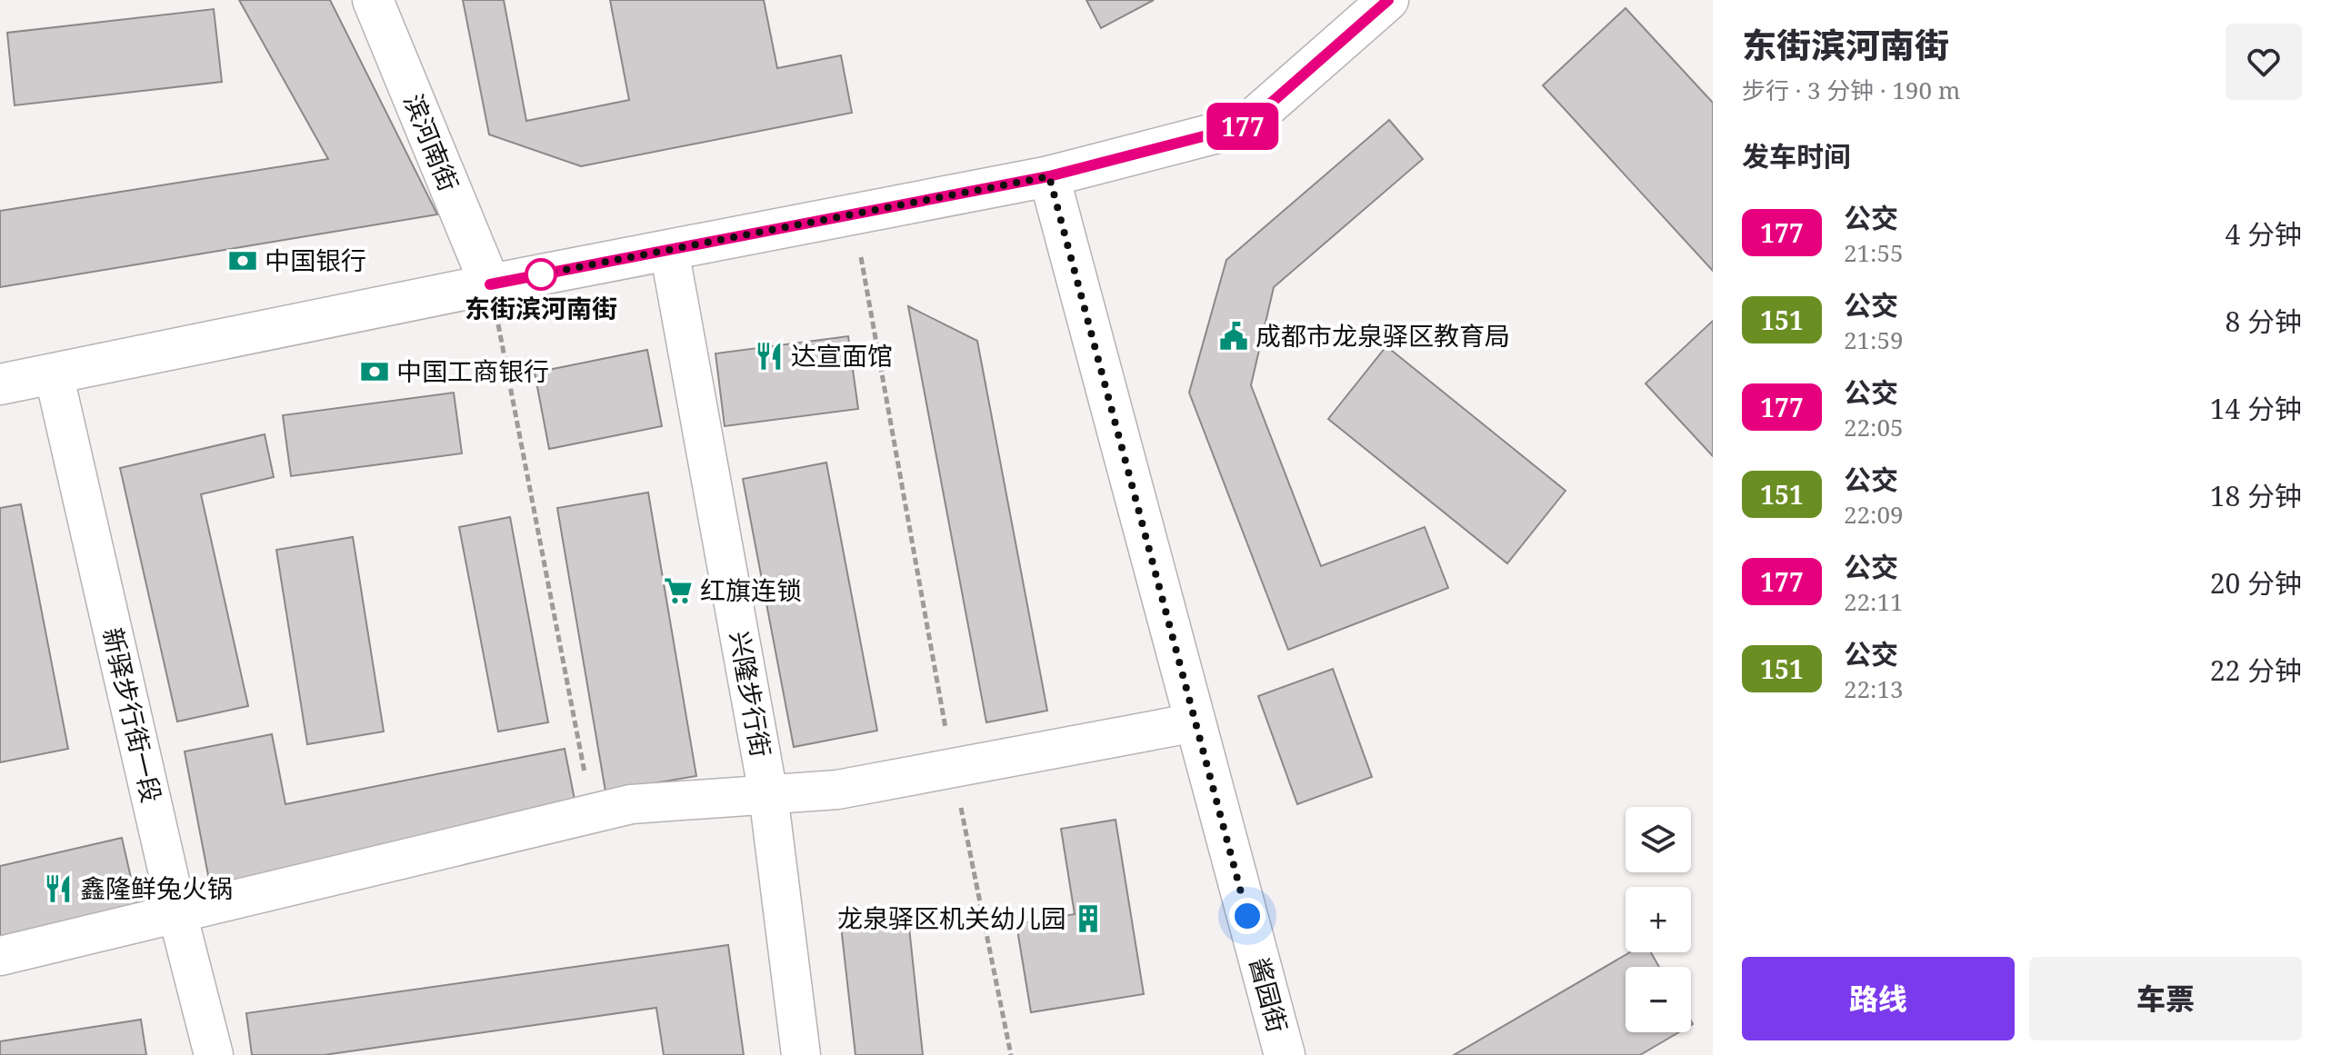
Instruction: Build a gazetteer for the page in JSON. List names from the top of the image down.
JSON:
{
  "streets": {
    "street": [
      "滨河南街",
      "兴隆步行街",
      "新驿步行街一段",
      "酱园街"
    ]
  },
  "places": {
    "bank": ["中国银行", "中国工商银行"],
    "other": ["东街滨河南街"],
    "public building": ["成都市龙泉驿区教育局"],
    "restaurant": ["达宣面馆", "鑫隆鲜兔火锅"],
    "supermarket": ["红旗连锁"],
    "building": ["龙泉驿区机关幼儿园"]
  },
  "lines": ["bus line 177"],
  "page": {
    "on_map": "177",
    "heading": [
      ["东街滨河南街", "步行 · 3 分钟 · 190 m"],
      "发车时间"
    ],
    "list": [
      {
        "mark": "177",
        "name": "公交",
        "note": "21:55",
        "value": "4 分钟"
      },
      {
        "mark": "151",
        "name": "公交",
        "note": "21:59",
        "value": "8 分钟"
      },
      {
        "mark": "177",
        "name": "公交",
        "note": "22:05",
        "value": "14 分钟"
      },
      {
        "mark": "151",
        "name": "公交",
        "note": "22:09",
        "value": "18 分钟"
      },
      {
        "mark": "177",
        "name": "公交",
        "note": "22:11",
        "value": "20 分钟"
      },
      {
        "mark": "151",
        "name": "公交",
        "note": "22:13",
        "value": "22 分钟"
      }
    ],
    "map_buttons": ["+", "−"],
    "buttons": ["路线", "车票"]
  }
}
